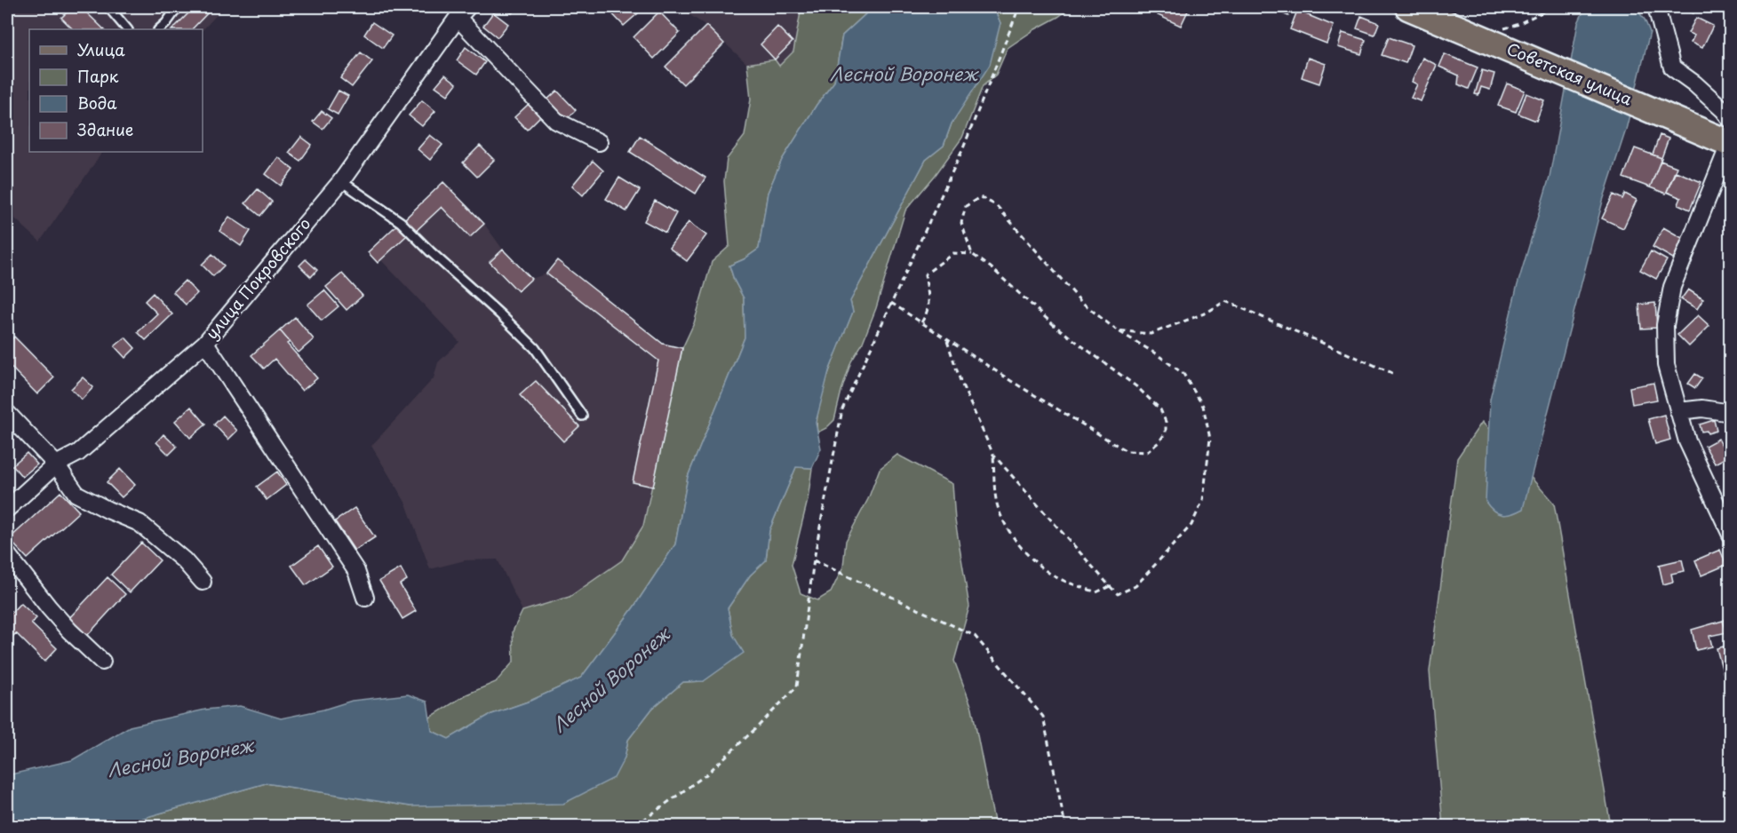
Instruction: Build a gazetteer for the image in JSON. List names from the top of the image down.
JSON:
{
  "streets": {
    "main road": ["Советская улица"],
    "street": ["улица Покровского"]
  },
  "water": ["Лесной Воронеж"],
  "legend": [
    "Улица",
    "Парк",
    "Вода",
    "Здание"
  ]
}
